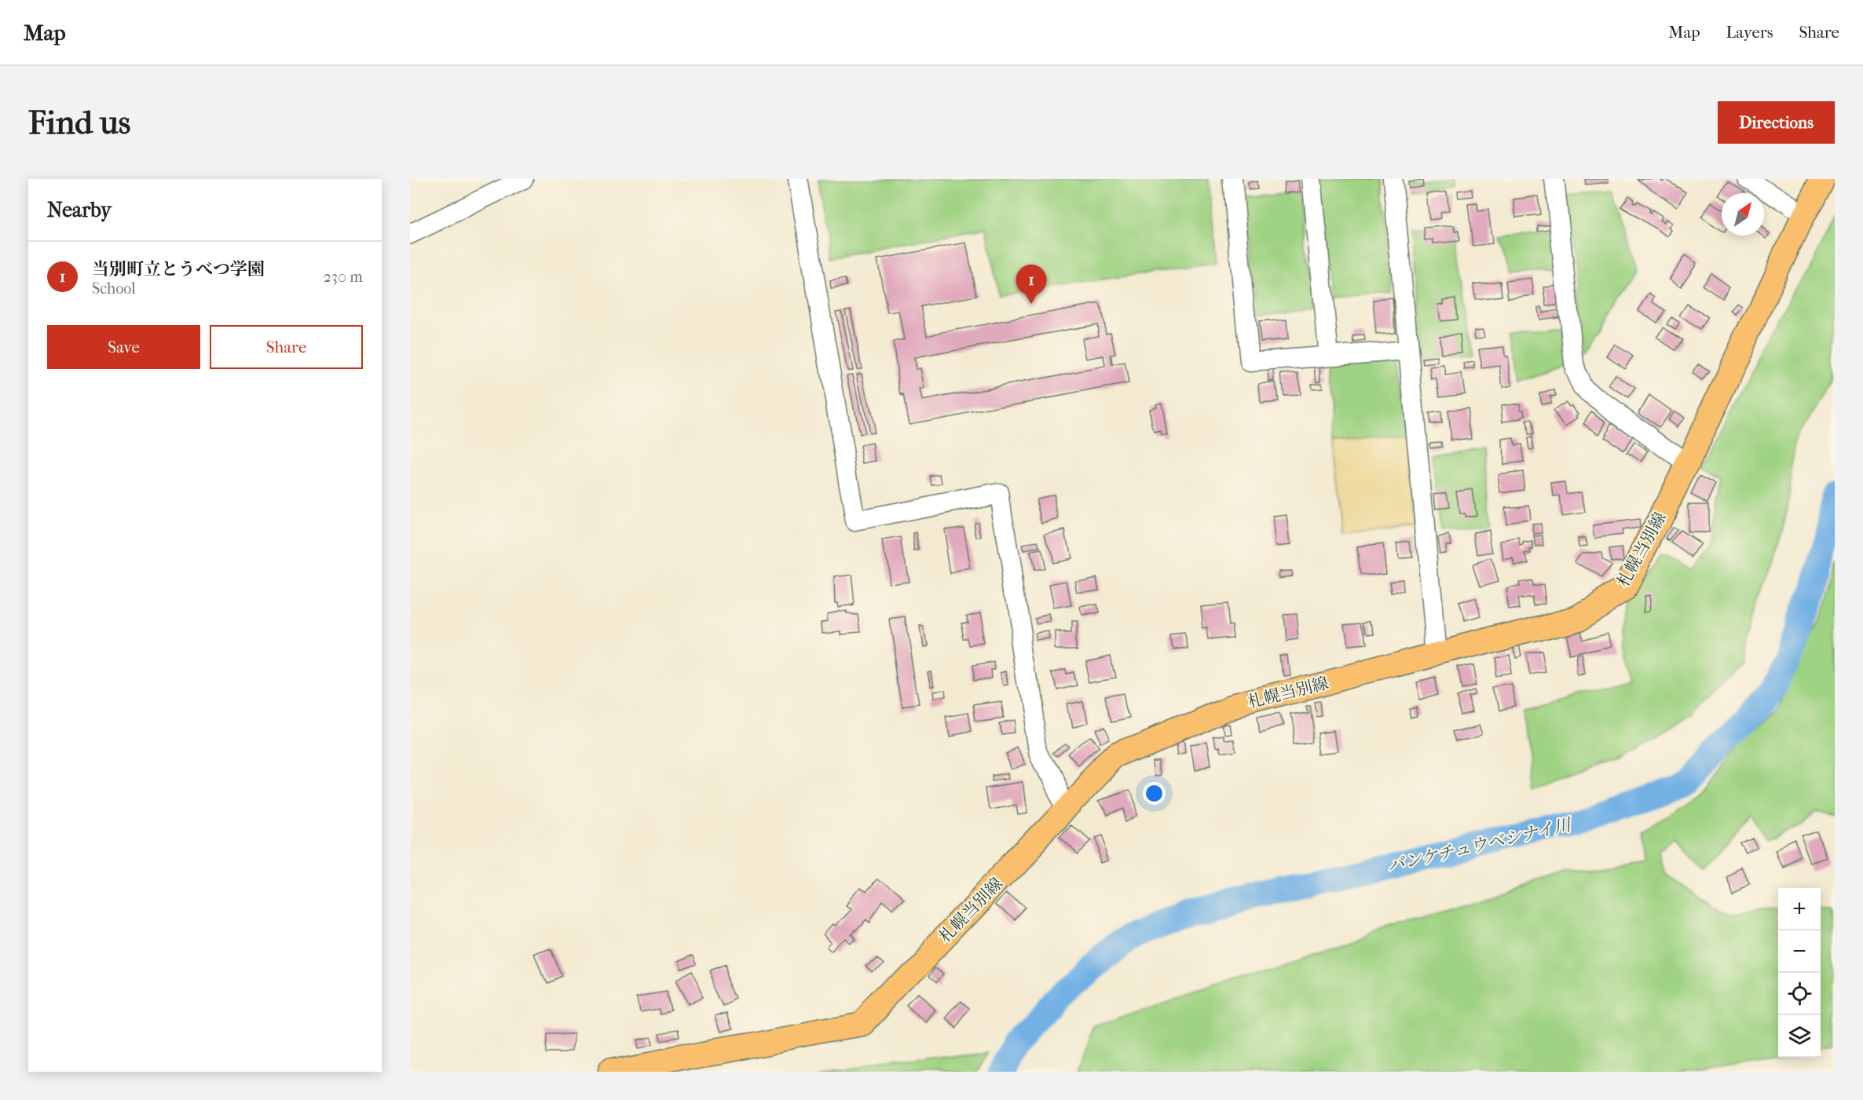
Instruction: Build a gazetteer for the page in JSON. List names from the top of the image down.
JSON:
{
  "streets": {
    "main road": ["札幌当別線"]
  },
  "water": ["パンケチュウベシナイ川"],
  "north": "top right",
  "page": {
    "header": "Map",
    "nav": ["Map", "Layers", "Share"],
    "buttons": [
      "Directions",
      ["Save", "Share"]
    ],
    "title": "Find us",
    "heading": "Nearby",
    "list": [
      {
        "mark": "1",
        "name": "当別町立とうべつ学園",
        "note": "School",
        "value": "230 m"
      }
    ],
    "pins": "1",
    "map_buttons": ["+", "−"]
  }
}
